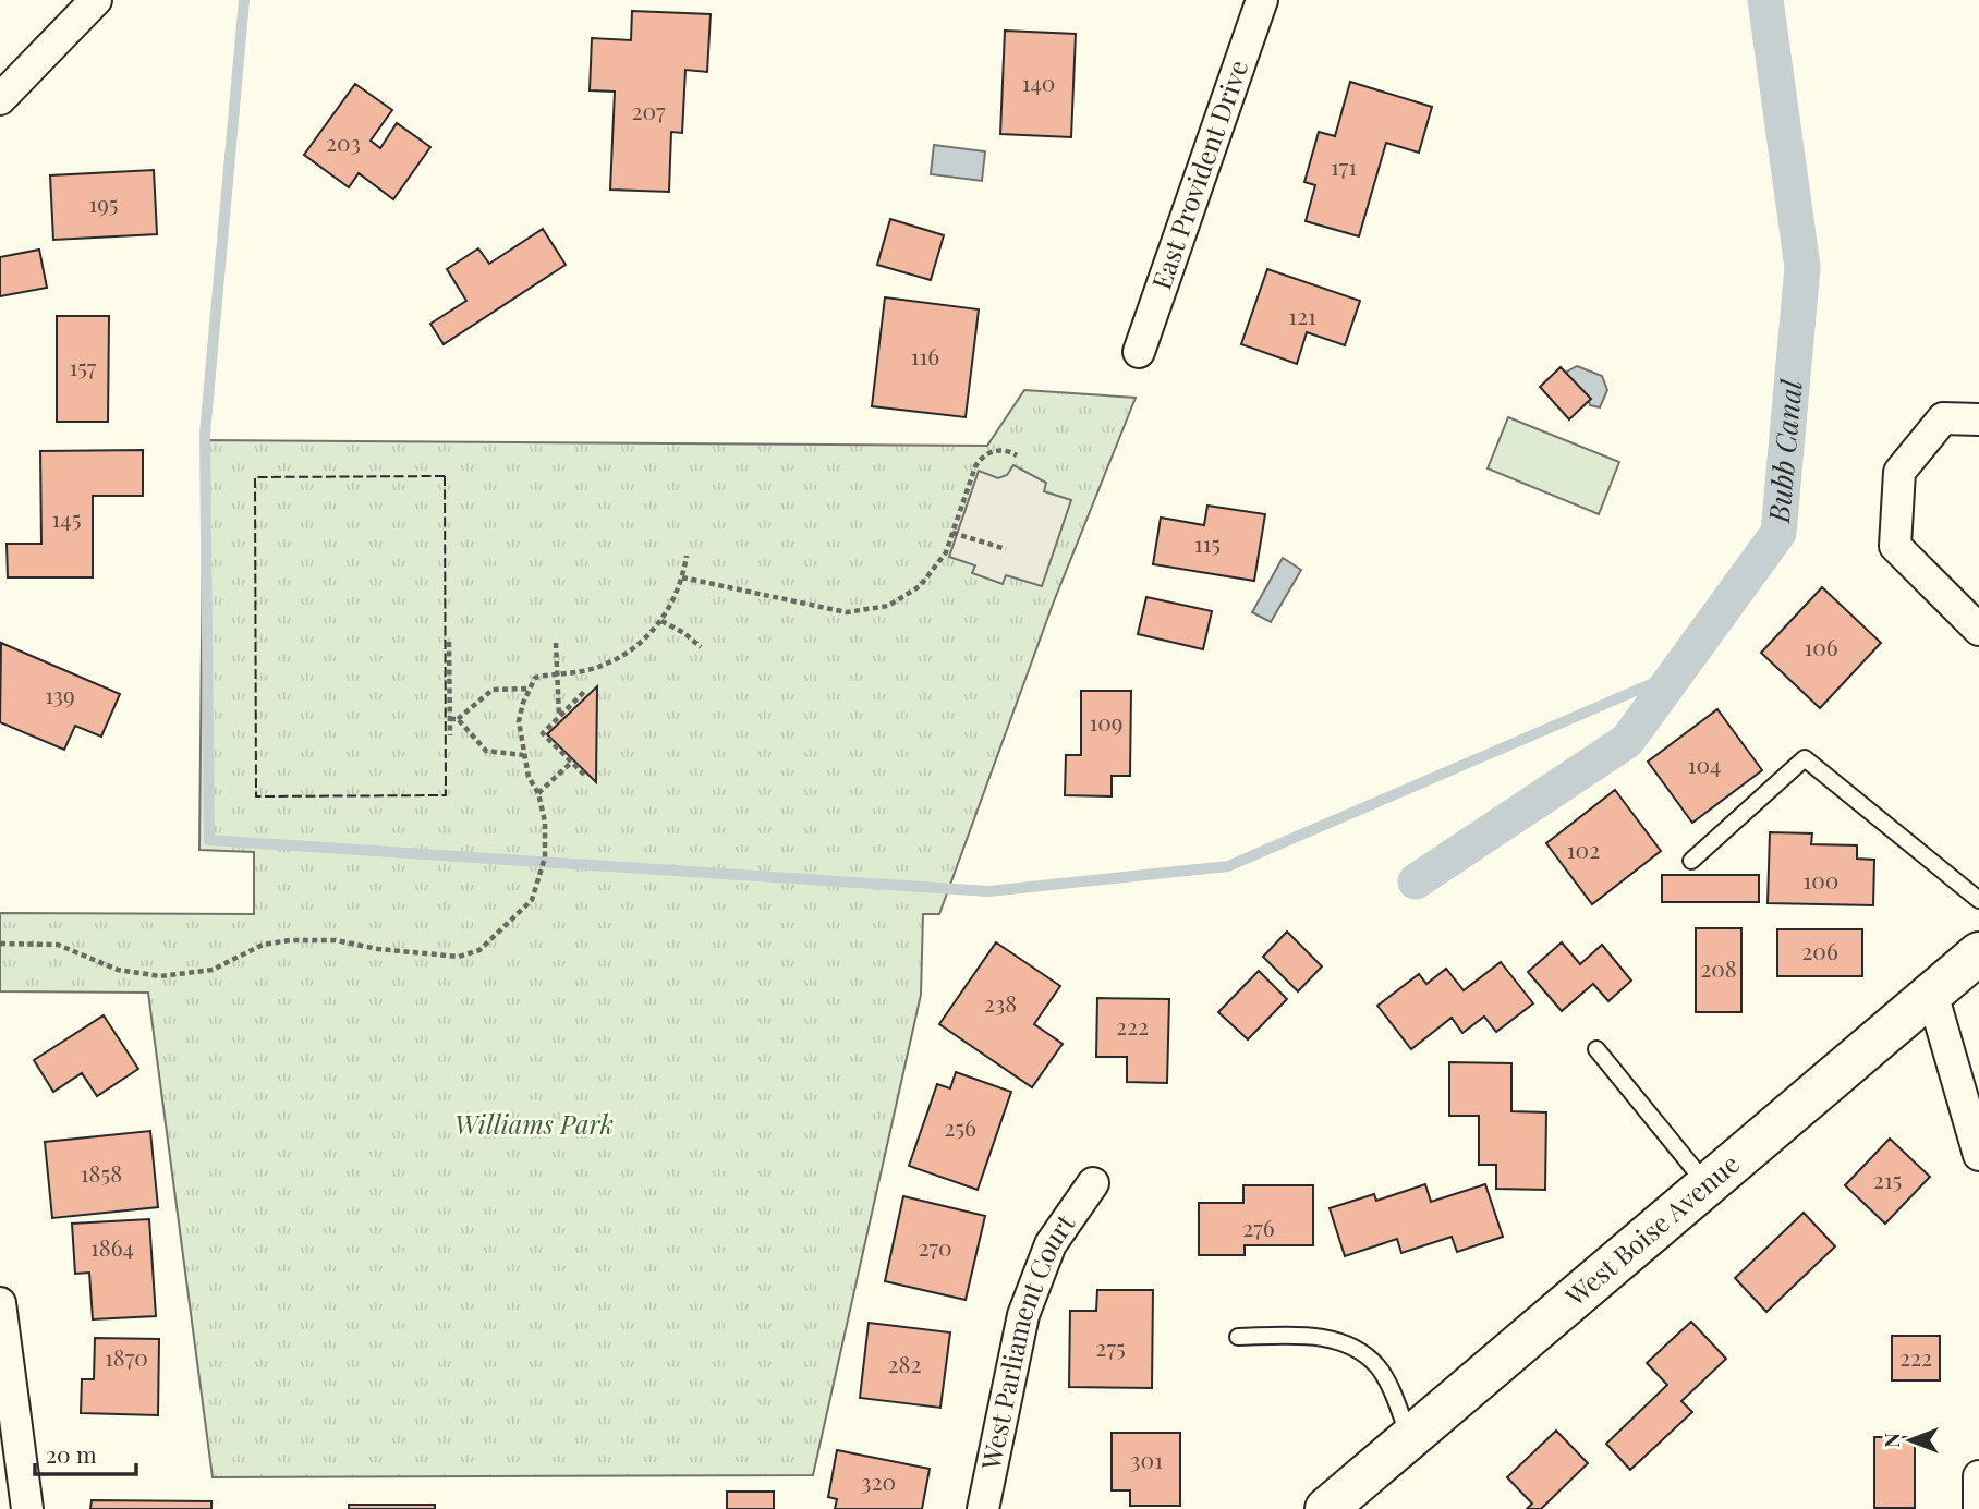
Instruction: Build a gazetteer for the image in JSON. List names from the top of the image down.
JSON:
{
  "streets": {
    "street": ["East Provident Drive", "West Boise Avenue", "West Parliament Court"]
  },
  "water": ["Bubb Canal"],
  "parks": ["Williams Park"],
  "house_numbers": [
    "140",
    "207",
    "203",
    "171",
    "195",
    "121",
    "116",
    "157",
    "145",
    "115",
    "106",
    "139",
    "109",
    "104",
    "102",
    "100",
    "206",
    "208",
    "238",
    "222",
    "256",
    "1858",
    "215",
    "276",
    "1864",
    "270",
    "275",
    "1870",
    "222",
    "282",
    "301",
    "320"
  ],
  "scale_bar": "20 m",
  "north": "left"
}
